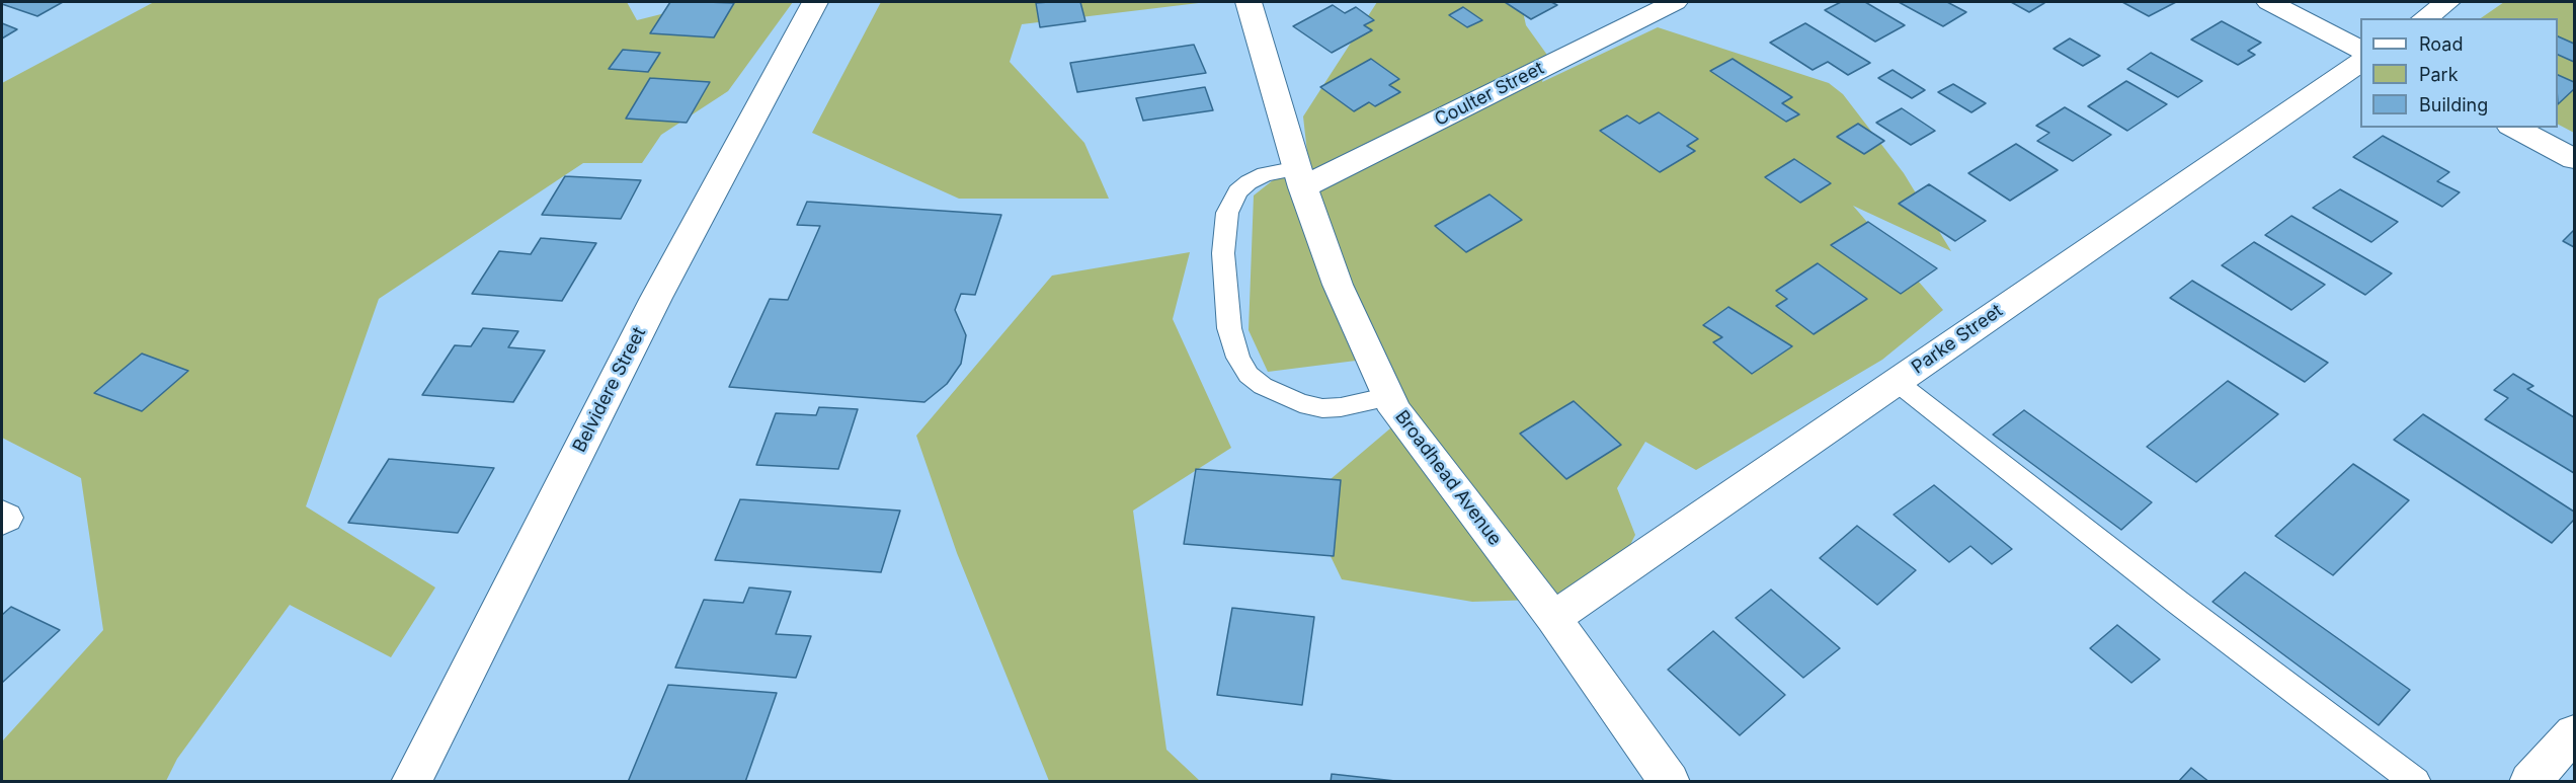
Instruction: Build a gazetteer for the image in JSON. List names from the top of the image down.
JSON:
{
  "streets": {
    "street": [
      "Coulter Street",
      "Parke Street",
      "Belvidere Street",
      "Broadhead Avenue"
    ]
  },
  "crossings": [
    ["Coulter Street", "Broadhead Avenue"],
    ["Parke Street", "Broadhead Avenue"]
  ],
  "legend": ["Road", "Park", "Building"]
}
